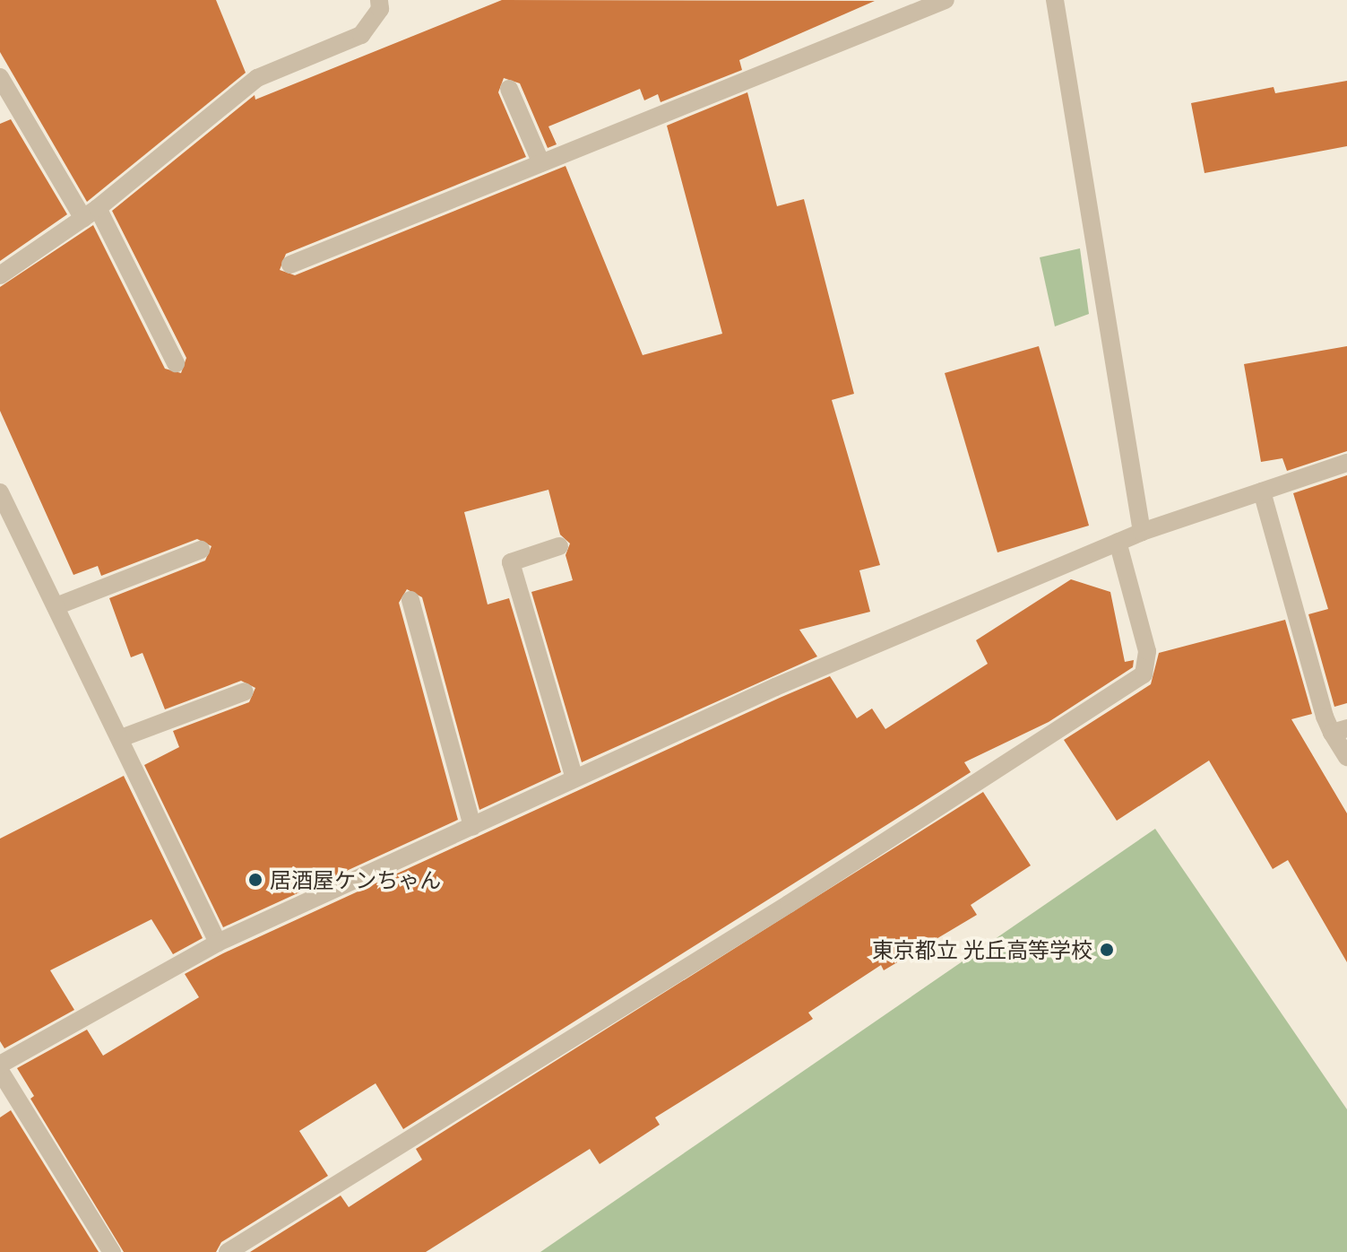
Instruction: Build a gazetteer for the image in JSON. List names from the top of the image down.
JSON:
{
  "places": ["居酒屋ケンちゃん", "東京都立 光丘高等学校"]
}
